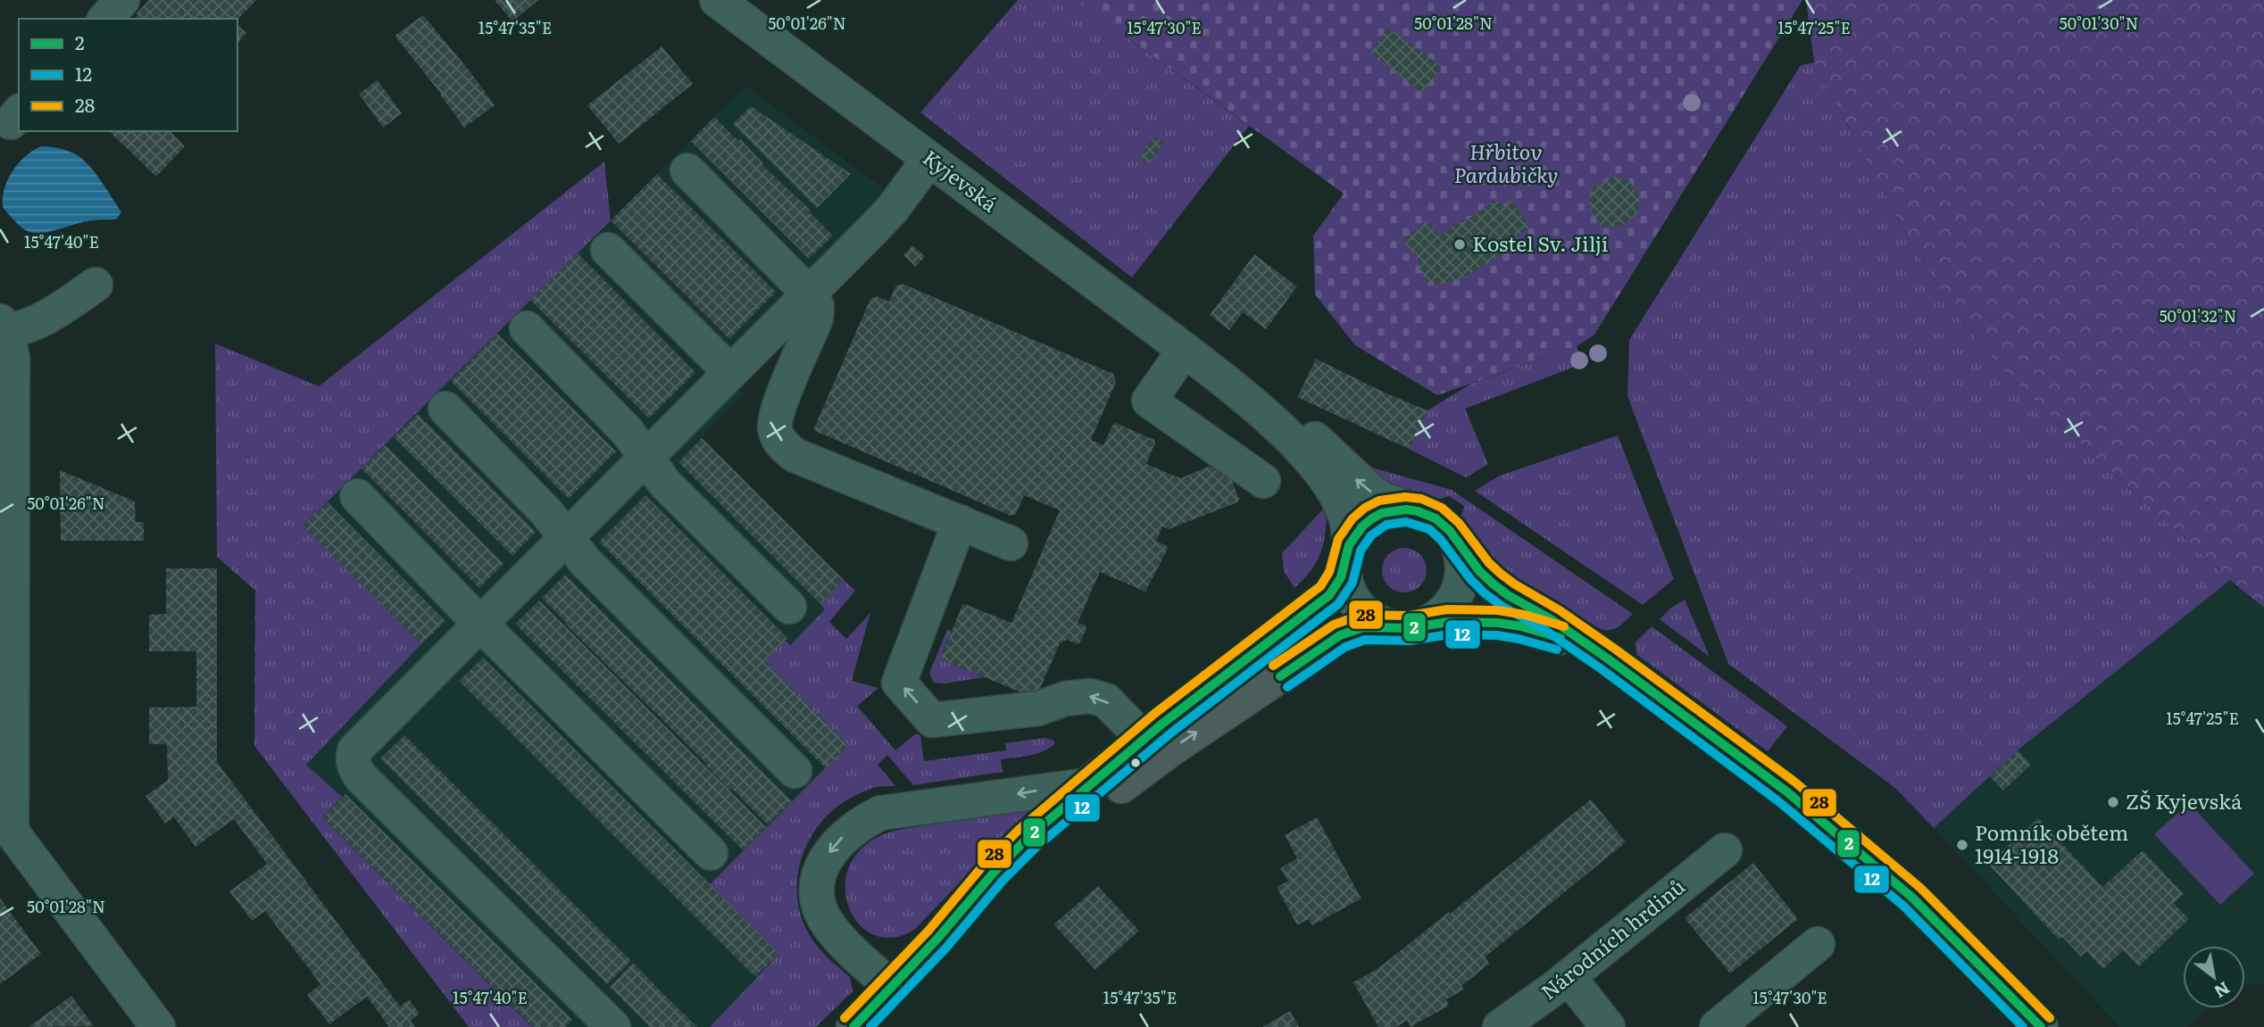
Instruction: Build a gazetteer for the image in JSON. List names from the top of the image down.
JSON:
{
  "streets": {
    "street": ["Kyjevská", "Národních hrdinů"]
  },
  "parks": ["Hřbitov Pardubičky"],
  "places": ["Kostel Sv. Jiljí", "ZŠ Kyjevská", "Pomník obětem 1914-1918"],
  "lines": ["transit line 28", "transit line 2", "transit line 12"],
  "legend": ["2", "12", "28"],
  "north": "bottom right",
  "coordinates": [
    "50°01'28\"N",
    "50°01'30\"N",
    "50°01'26\"N",
    "15°47'25\"E",
    "15°47'35\"E",
    "15°47'30\"E",
    "15°47'40\"E",
    "50°01'32\"N"
  ]
}
